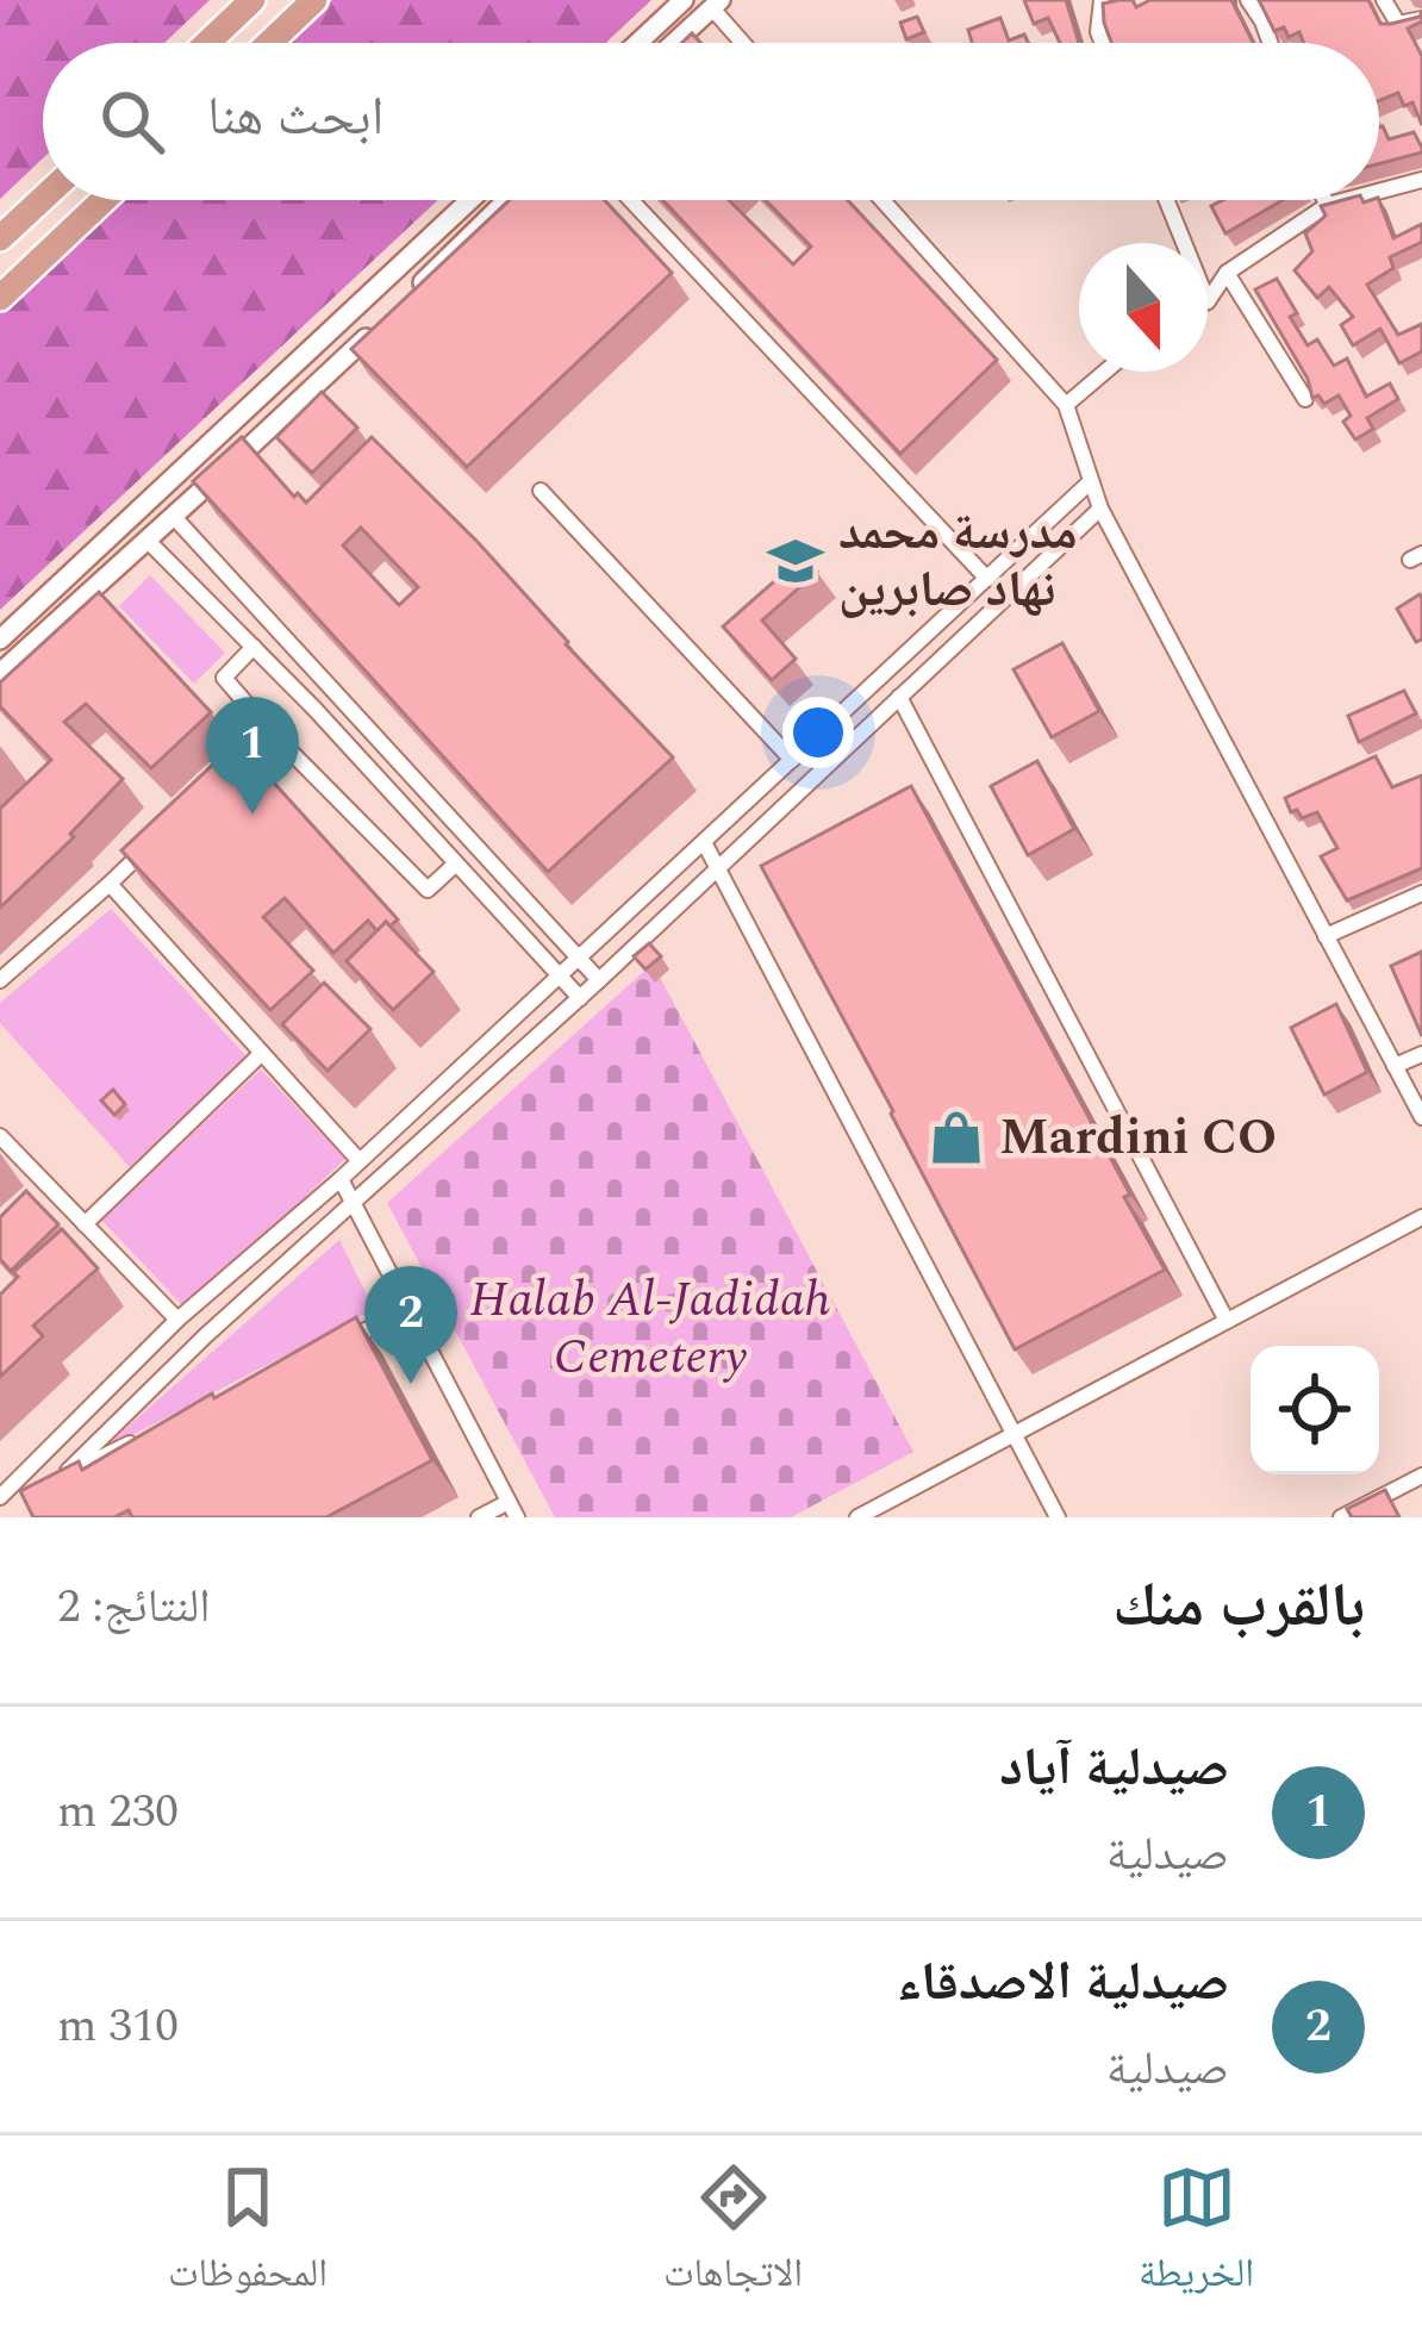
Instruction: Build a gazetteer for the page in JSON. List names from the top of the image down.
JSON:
{
  "parks": ["Halab Al-Jadidah Cemetery"],
  "places": {
    "school or university": ["مدرسة محمد نهاد صابرين"],
    "shop": ["Mardini CO"]
  },
  "north": "bottom",
  "page": {
    "search": "ابحث هنا",
    "pins": ["1", "2"],
    "heading": ["بالقرب منك", "النتائج: 2"],
    "list": [
      {
        "mark": "1",
        "name": "صيدلية آياد",
        "note": "صيدلية",
        "value": "230 m"
      },
      {
        "mark": "2",
        "name": "صيدلية الاصدقاء",
        "note": "صيدلية",
        "value": "310 m"
      }
    ],
    "nav": ["الخريطة", "الاتجاهات", "المحفوظات"]
  }
}
